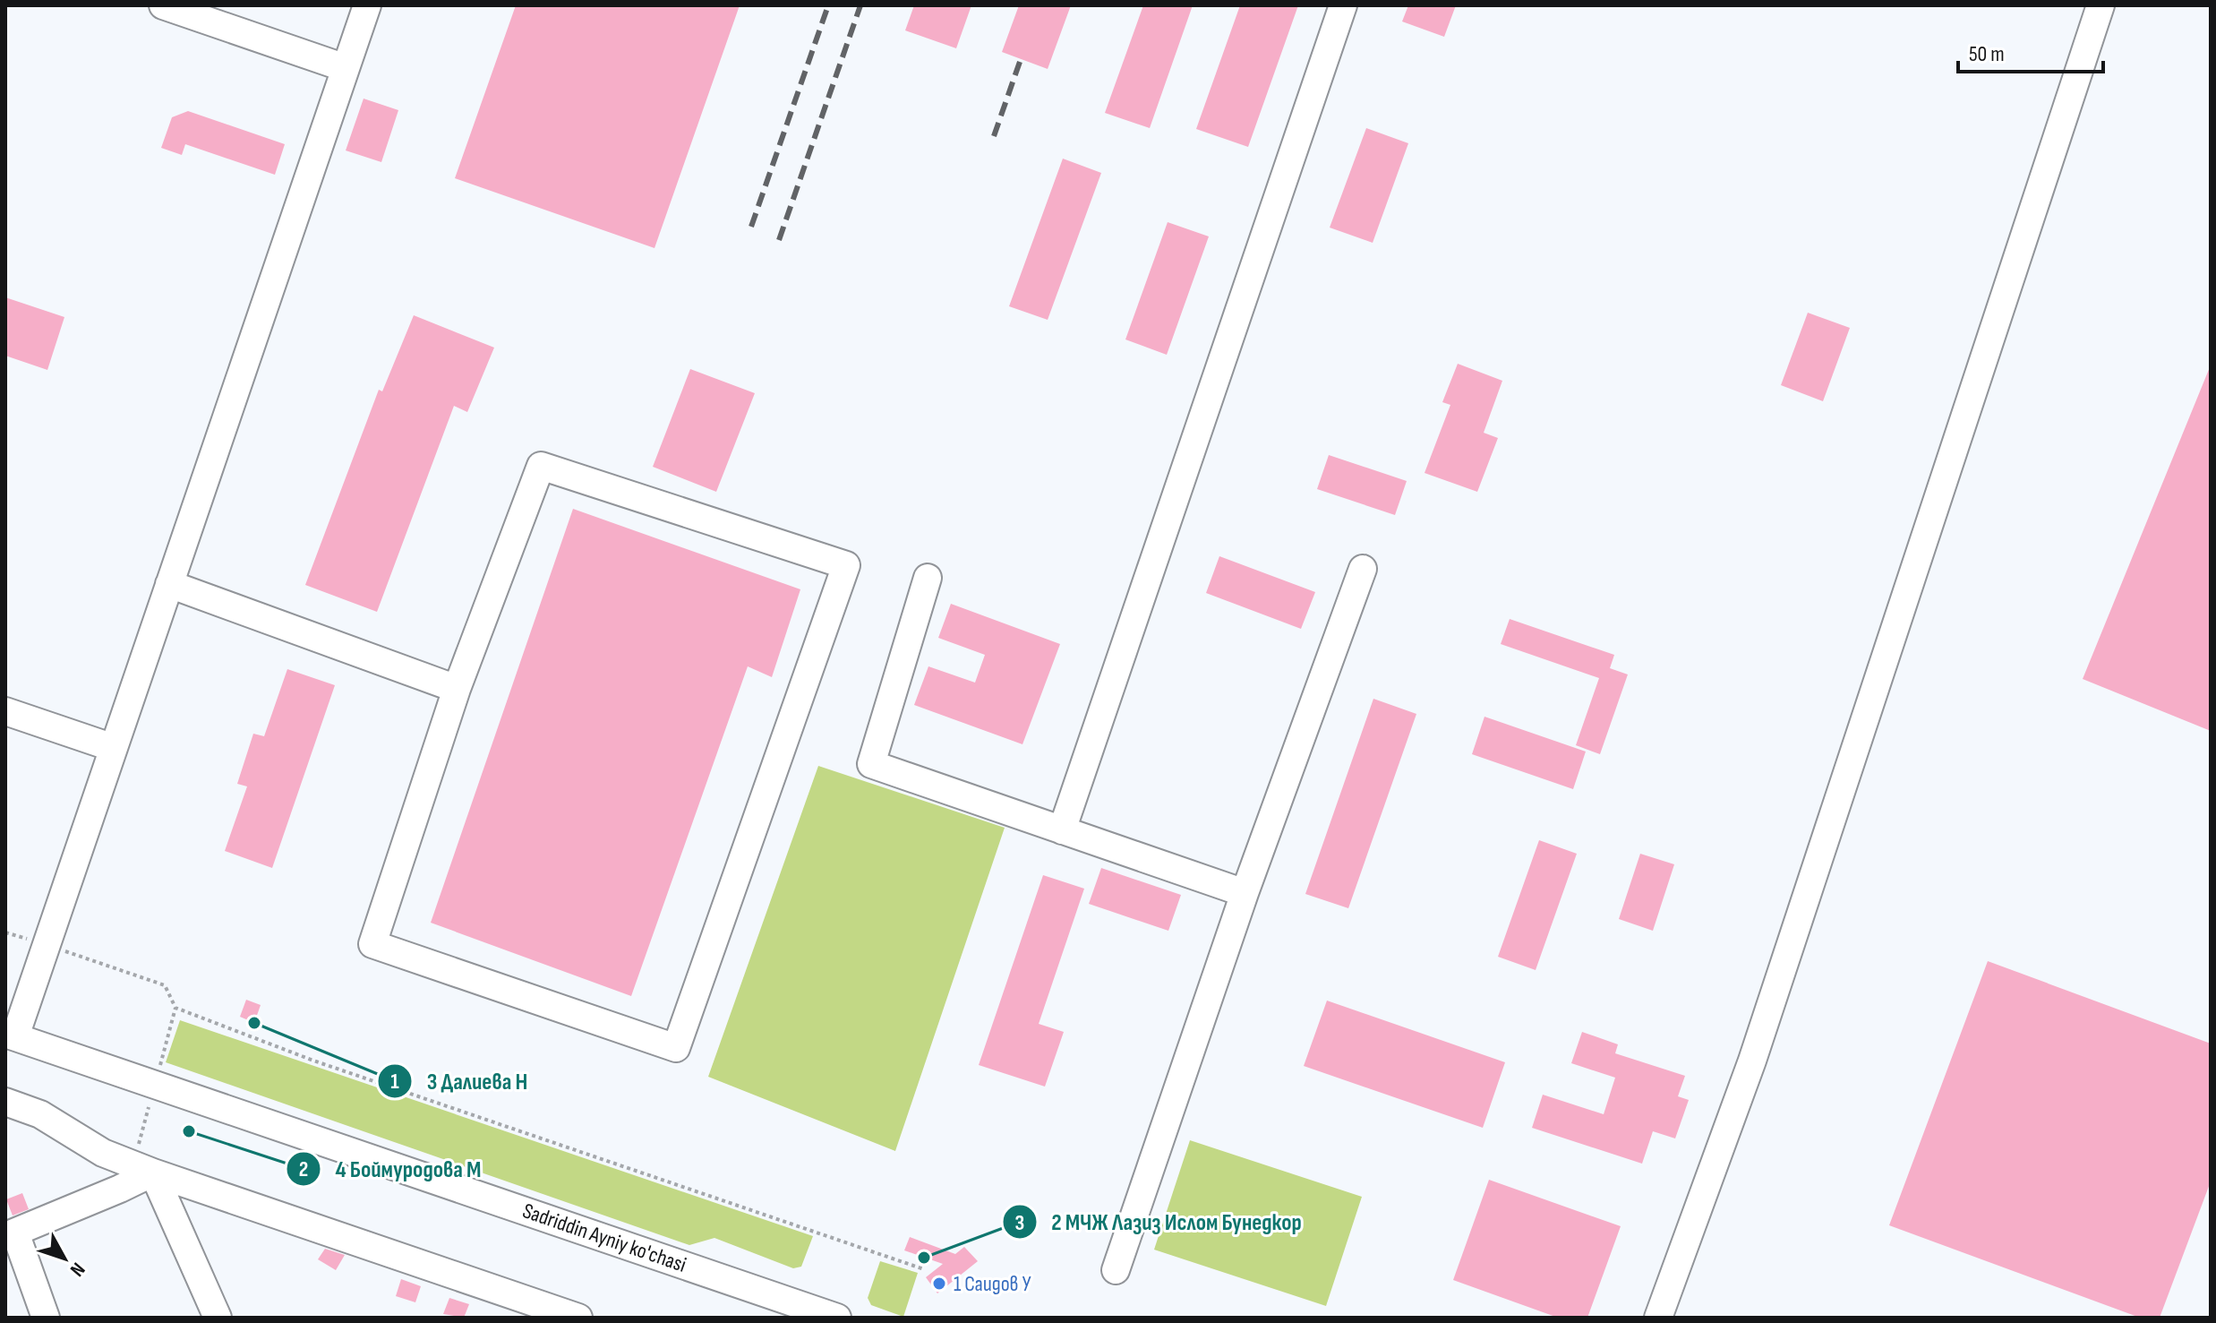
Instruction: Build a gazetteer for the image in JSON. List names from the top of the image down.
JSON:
{
  "streets": {
    "street": ["Sadriddin Ayniy ko'chasi"]
  },
  "places": [
    "3 Далиева Н",
    "4 Боймуродова М",
    "2 МЧЖ Лазиз Ислом Бунедкор",
    "1 Саидов У"
  ],
  "scale_bar": "50 m",
  "north": "bottom right"
}
